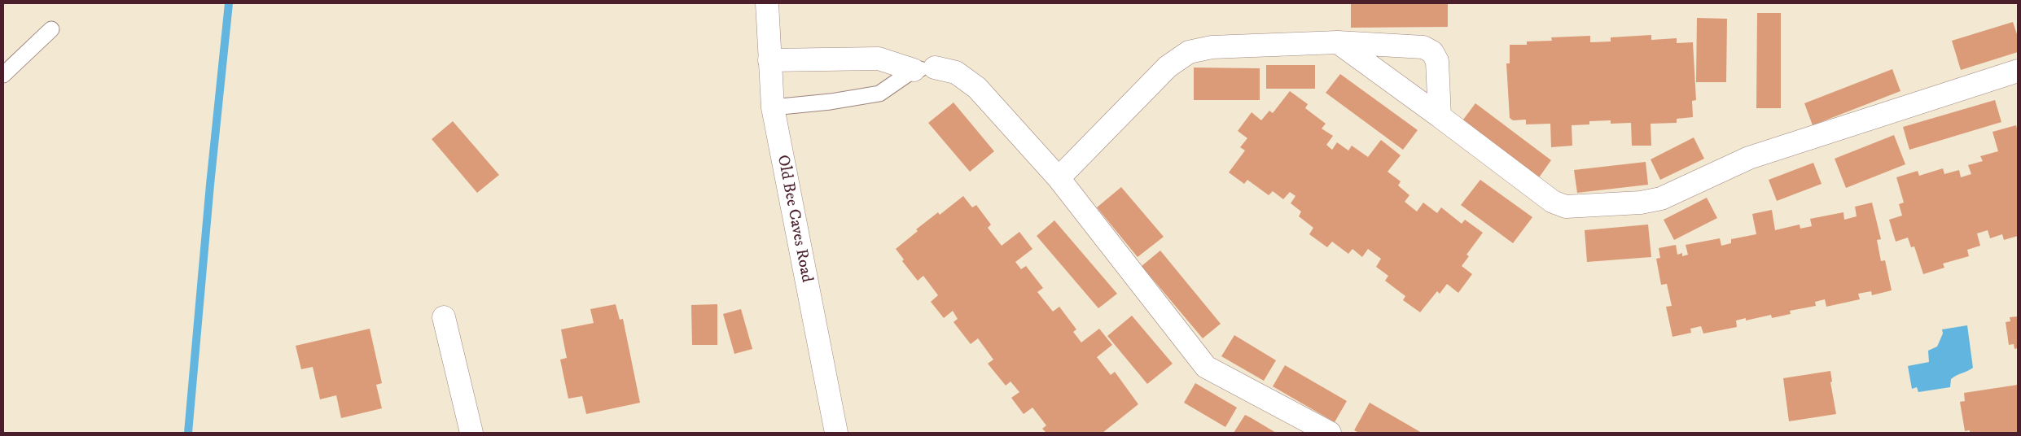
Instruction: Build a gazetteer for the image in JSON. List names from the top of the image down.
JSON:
{
  "streets": {
    "street": ["Old Bee Caves Road"]
  }
}
